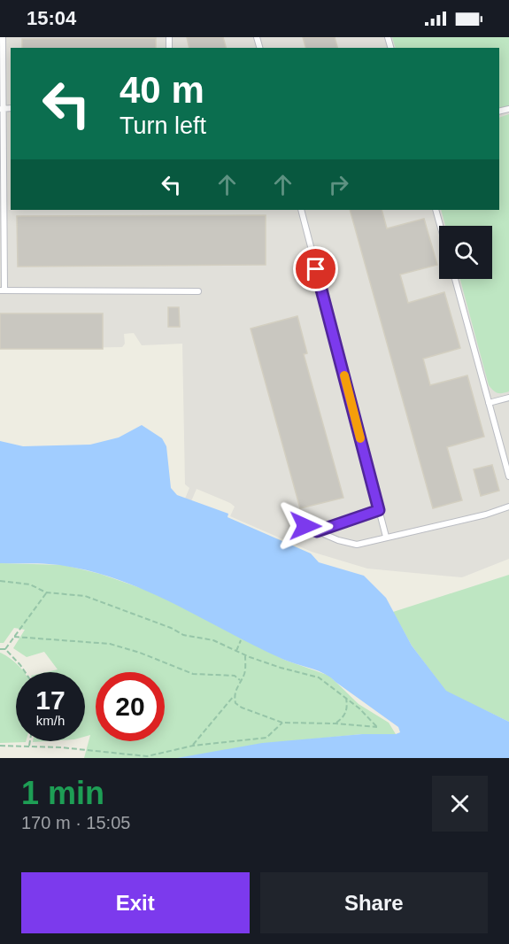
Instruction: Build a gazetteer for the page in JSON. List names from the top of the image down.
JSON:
{
  "page": {
    "status": "15:04",
    "turn": ["40 m", "Turn left"],
    "speed": "17 km/h",
    "limit": "20",
    "heading": ["1 min", "170 m · 15:05"],
    "buttons": ["Exit", "Share"]
  }
}
